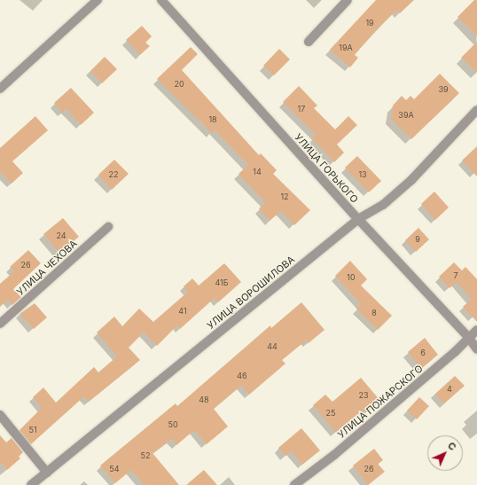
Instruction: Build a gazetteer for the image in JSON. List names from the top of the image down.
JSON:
{
  "streets": {
    "street": [
      "УЛИЦА ГОРЬКОГО",
      "УЛИЦА ЧЕХОВА",
      "УЛИЦА ВОРОШИЛОВА",
      "УЛИЦА ПОЖАРСКОГО"
    ]
  },
  "crossings": [
    ["УЛИЦА ГОРЬКОГО", "УЛИЦА ВОРОШИЛОВА"],
    ["УЛИЦА ГОРЬКОГО", "УЛИЦА ПОЖАРСКОГО"]
  ],
  "house_numbers": [
    "19",
    "19А",
    "20",
    "39",
    "17",
    "39А",
    "18",
    "14",
    "22",
    "13",
    "12",
    "24",
    "9",
    "26",
    "7",
    "10",
    "41Б",
    "41",
    "8",
    "44",
    "6",
    "46",
    "4",
    "23",
    "48",
    "25",
    "50",
    "51",
    "52",
    "54",
    "26"
  ],
  "north": "top right"
}
